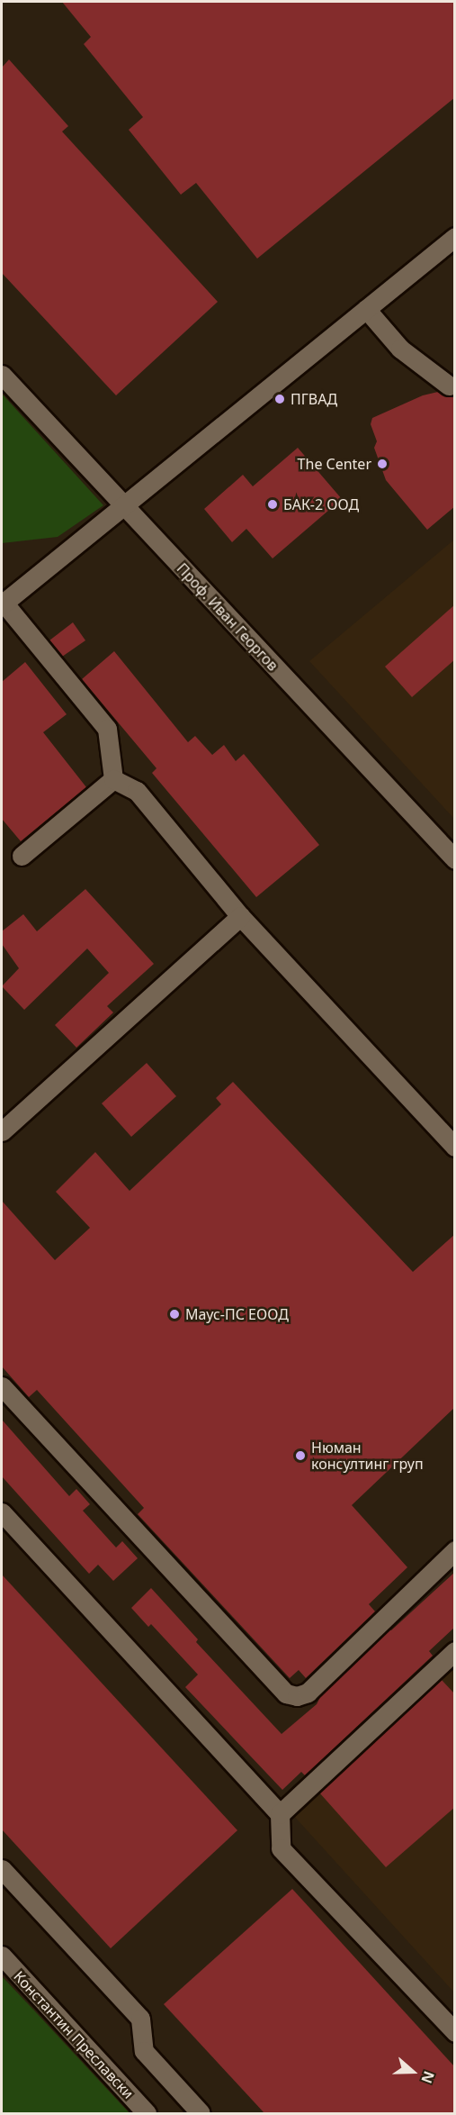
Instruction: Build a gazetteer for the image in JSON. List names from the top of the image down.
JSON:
{
  "streets": {
    "street": ["Проф. Иван Георгов", "Константин Преславски"]
  },
  "places": [
    "ПГВАД",
    "The Center",
    "БАК-2 ООД",
    "Маус-ПС ЕООД",
    "Нюман консултинг груп"
  ],
  "north": "right"
}
